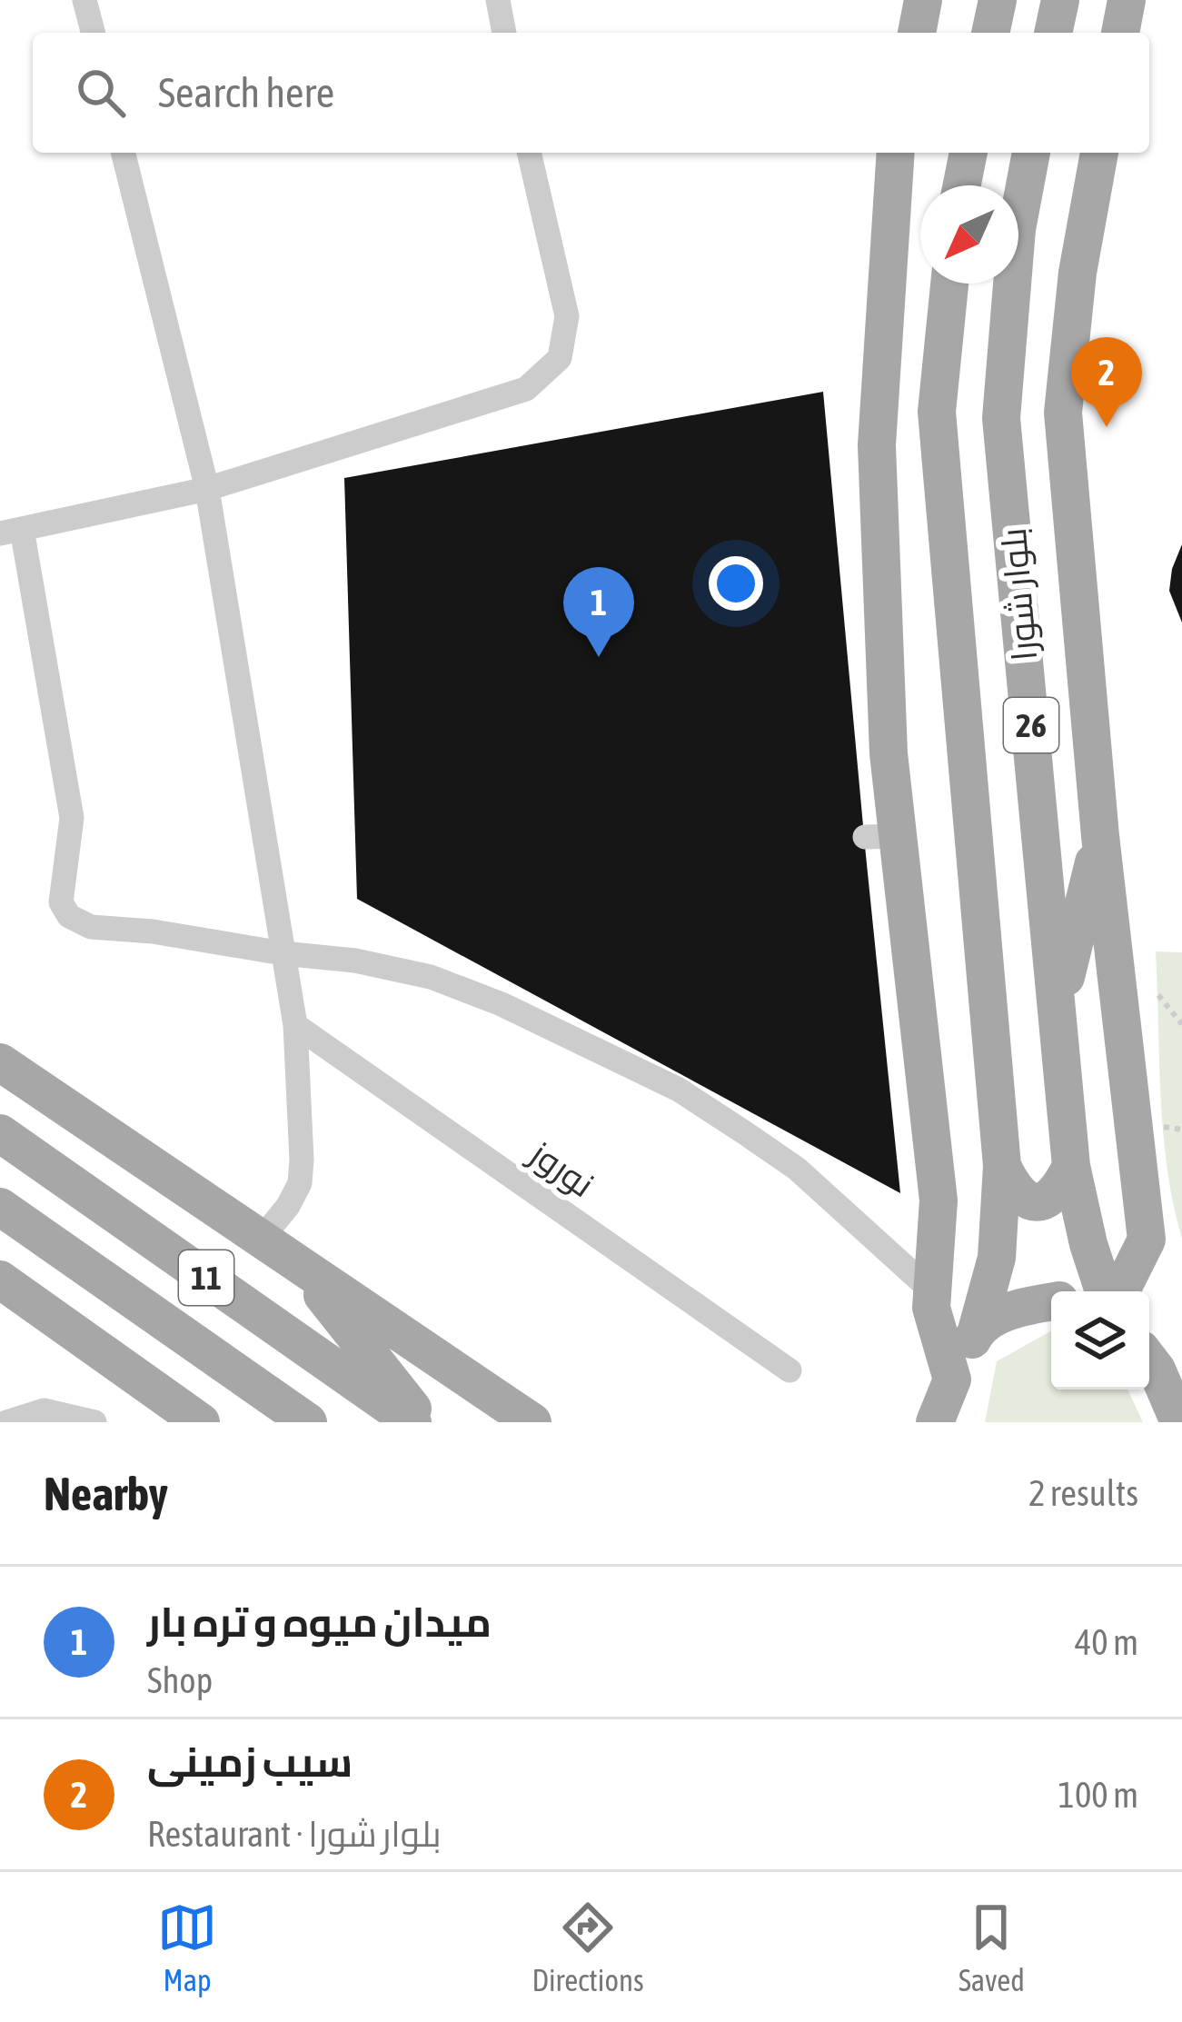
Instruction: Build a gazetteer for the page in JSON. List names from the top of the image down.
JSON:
{
  "streets": {
    "main road": ["بلوار شورا", "26", "11"],
    "street": ["نوروز"]
  },
  "north": "bottom left",
  "page": {
    "search": "Search here",
    "pins": ["2", "1"],
    "heading": ["Nearby", "2 results"],
    "list": [
      {
        "mark": "1",
        "name": "میدان میوه و تره بار",
        "note": "Shop",
        "value": "40 m"
      },
      {
        "mark": "2",
        "name": "سیب زمینی",
        "note": "Restaurant · بلوار شورا",
        "value": "100 m"
      }
    ],
    "nav": ["Map", "Directions", "Saved"]
  }
}
